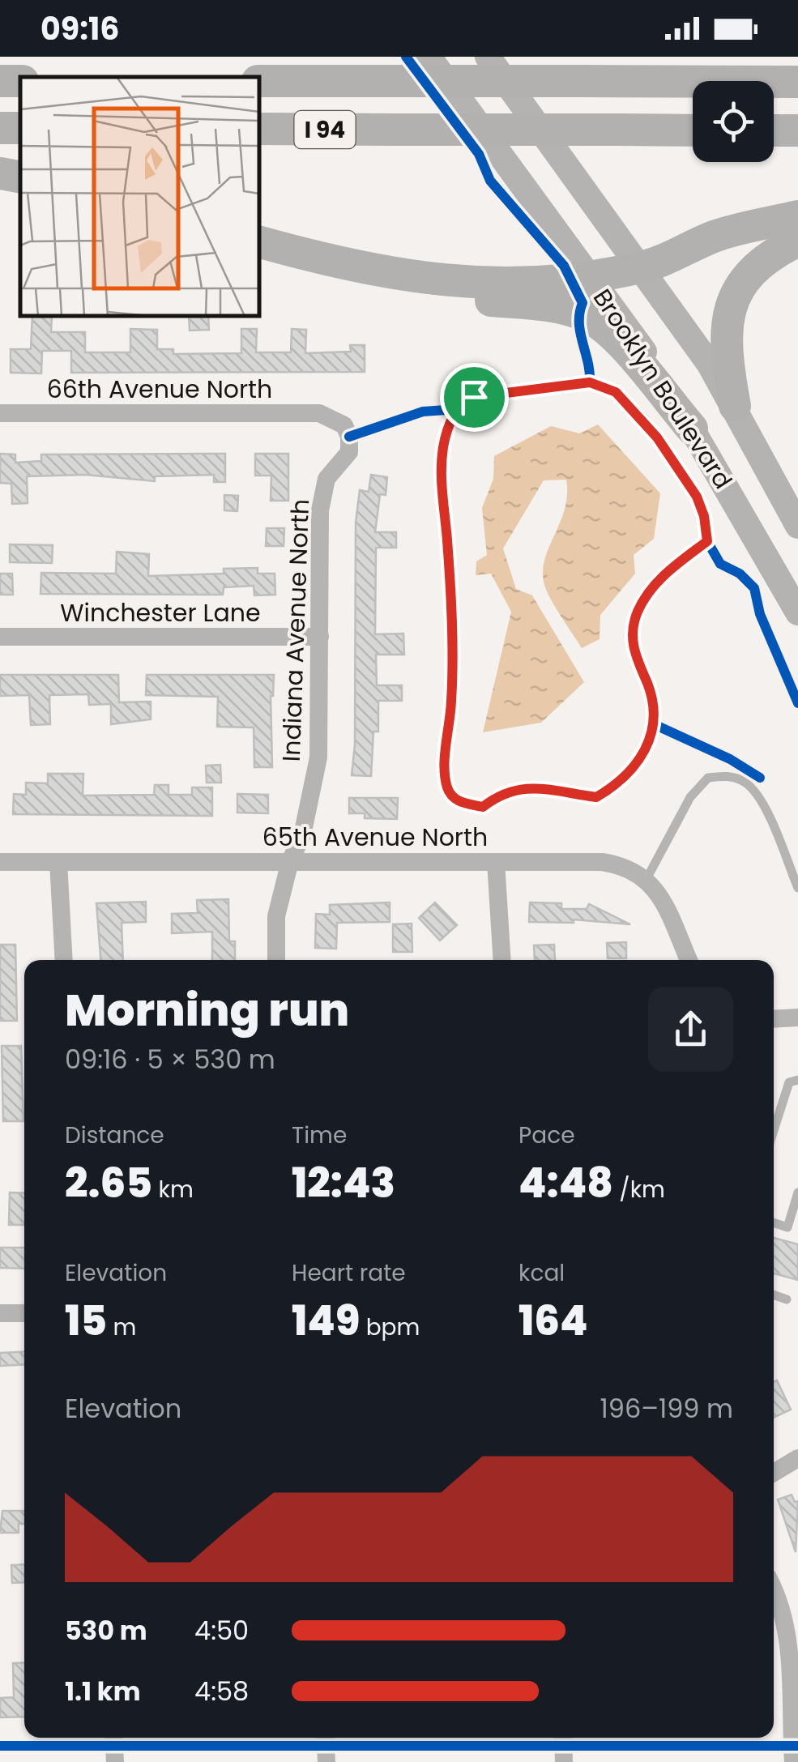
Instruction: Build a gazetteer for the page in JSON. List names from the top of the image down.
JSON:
{
  "streets": {
    "highway": ["I 94"],
    "main road": ["Brooklyn Boulevard"],
    "street": [
      "66th Avenue North",
      "Winchester Lane",
      "Indiana Avenue North",
      "65th Avenue North"
    ]
  },
  "crossings": [
    ["66th Avenue North", "Indiana Avenue North"],
    ["Winchester Lane", "Indiana Avenue North"],
    ["Indiana Avenue North", "65th Avenue North"]
  ],
  "page": {
    "status": "09:16",
    "heading": ["Morning run", "09:16 · 5 × 530 m"],
    "stats": [
      ["Distance", "2.65 km"],
      ["Time", "12:43"],
      ["Pace", "4:48 /km"],
      ["Elevation", "15 m"],
      ["Heart rate", "149 bpm"],
      ["kcal", "164"]
    ],
    "chart": ["Elevation", "196–199 m"],
    "list": [
      {
        "name": "530 m",
        "note": "4:50"
      },
      {
        "name": "1.1 km",
        "note": "4:58"
      }
    ]
  }
}
